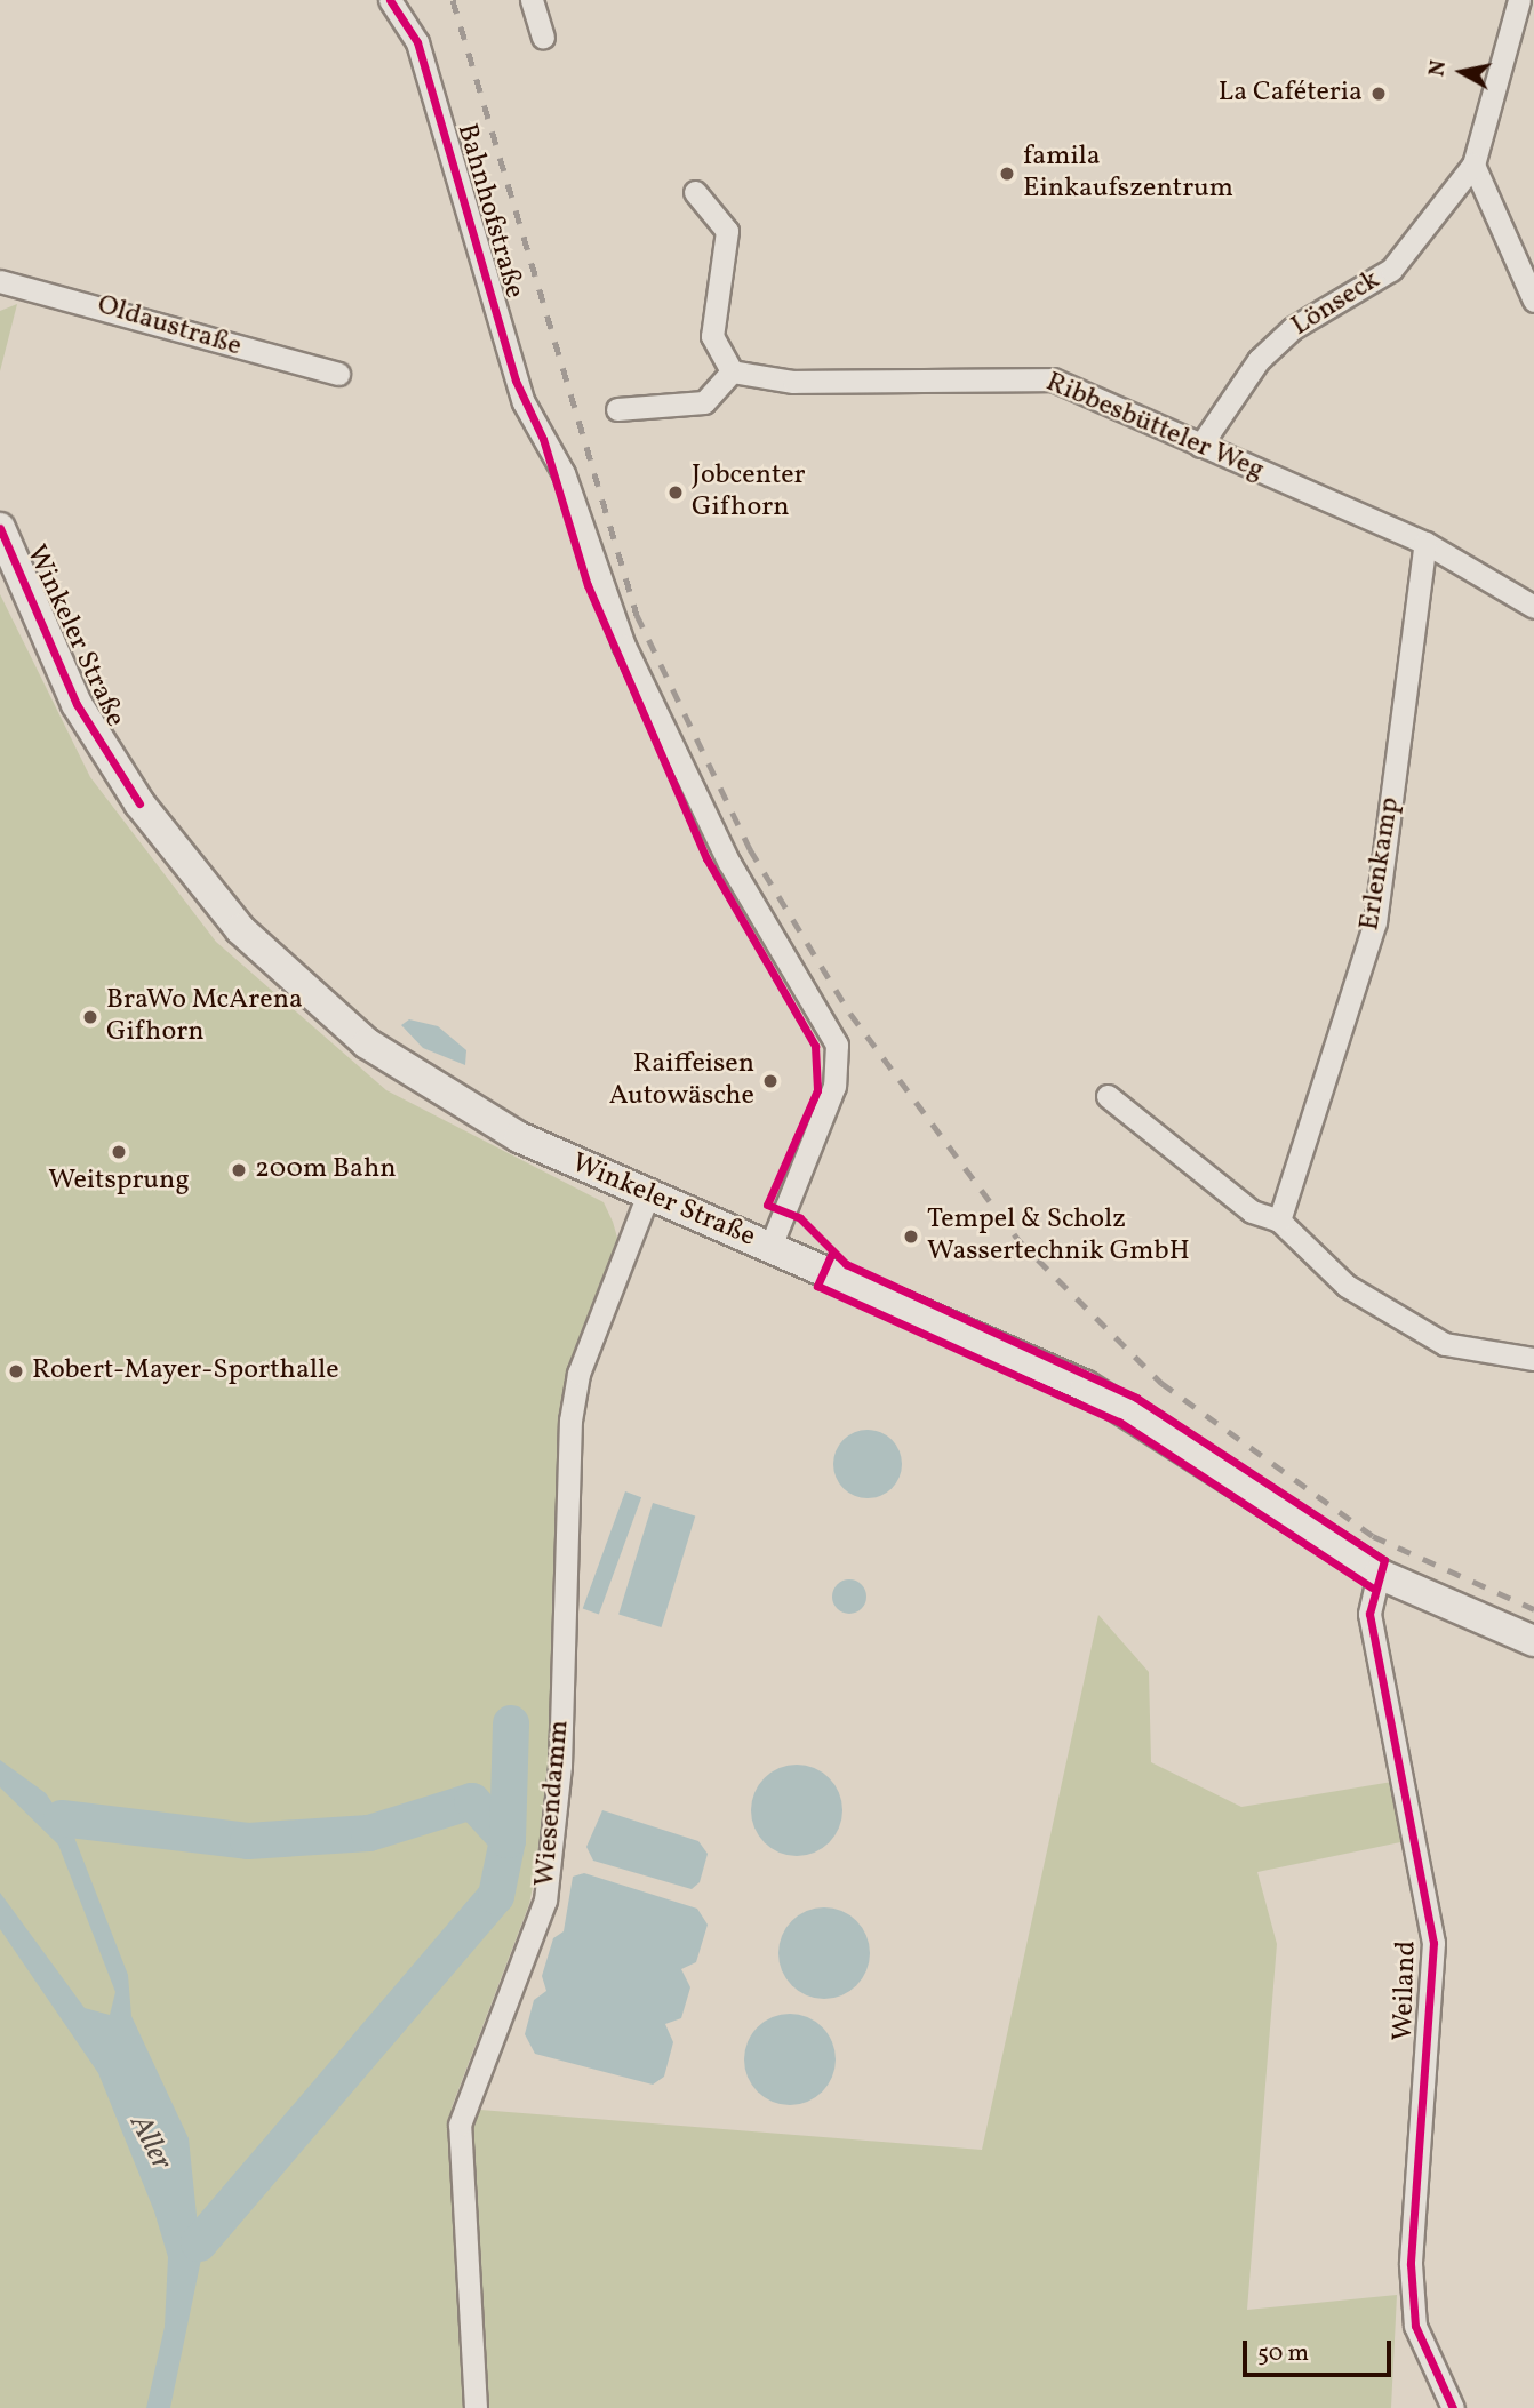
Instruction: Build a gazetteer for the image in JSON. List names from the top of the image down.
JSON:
{
  "streets": {
    "street": [
      "Bahnhofstraße",
      "Lönseck",
      "Oldaustraße",
      "Ribbesbütteler Weg",
      "Winkeler Straße",
      "Erlenkamp",
      "Wiesendamm",
      "Weiland"
    ]
  },
  "crossings": [
    ["Bahnhofstraße", "Winkeler Straße"],
    ["Lönseck", "Ribbesbütteler Weg"],
    ["Ribbesbütteler Weg", "Erlenkamp"],
    ["Winkeler Straße", "Wiesendamm"],
    ["Winkeler Straße", "Weiland"]
  ],
  "water": ["Aller"],
  "places": [
    "La Caféteria",
    "famila Einkaufszentrum",
    "Jobcenter Gifhorn",
    "BraWo McArena Gifhorn",
    "Raiffeisen Autowäsche",
    "Weitsprung",
    "200m Bahn",
    "Tempel & Scholz Wassertechnik GmbH",
    "Robert-Mayer-Sporthalle"
  ],
  "scale_bar": "50 m",
  "north": "left"
}
